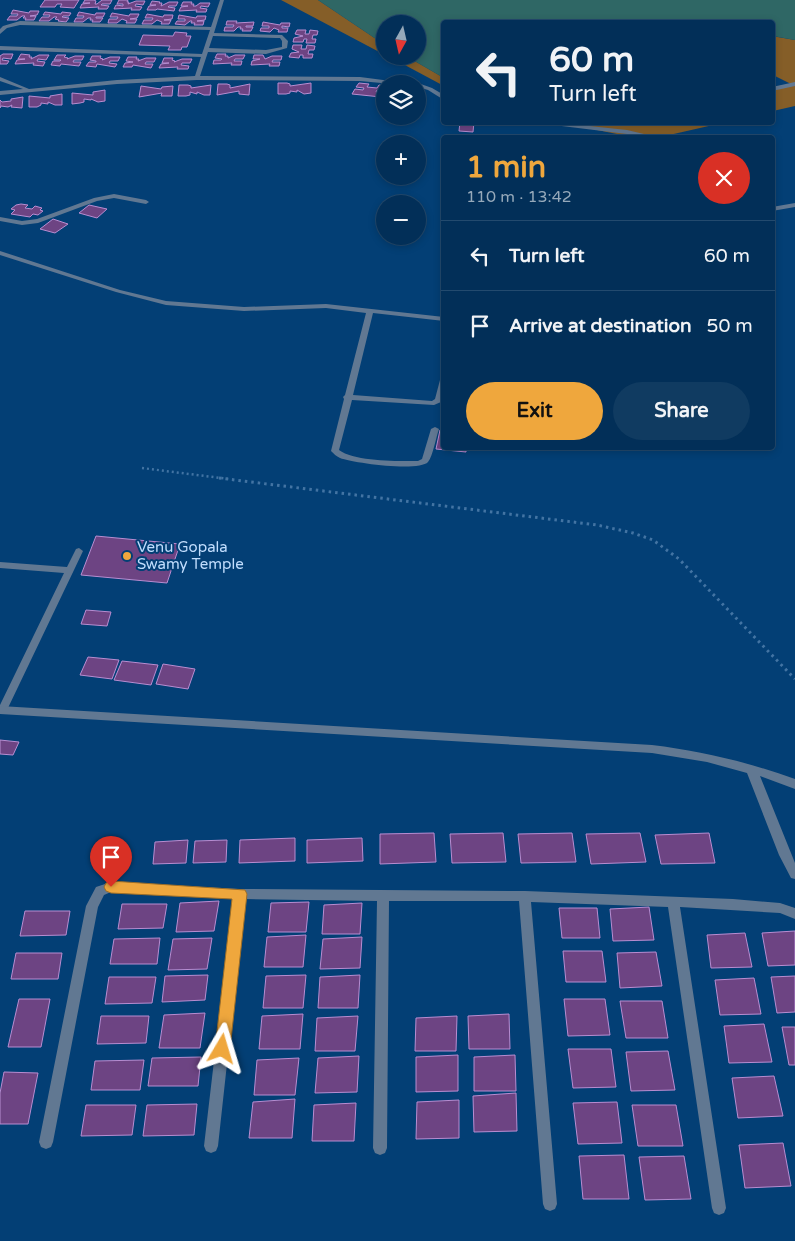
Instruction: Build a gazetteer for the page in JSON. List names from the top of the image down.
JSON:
{
  "places": ["Venu Gopala Swamy Temple"],
  "north": "bottom",
  "page": {
    "map_buttons": ["+", "−"],
    "turn": ["60 m", "Turn left"],
    "heading": ["1 min", "110 m · 13:42"],
    "list": [
      {
        "name": "Turn left",
        "value": "60 m"
      },
      {
        "name": "Arrive at destination",
        "value": "50 m"
      }
    ],
    "buttons": ["Exit", "Share"]
  }
}
